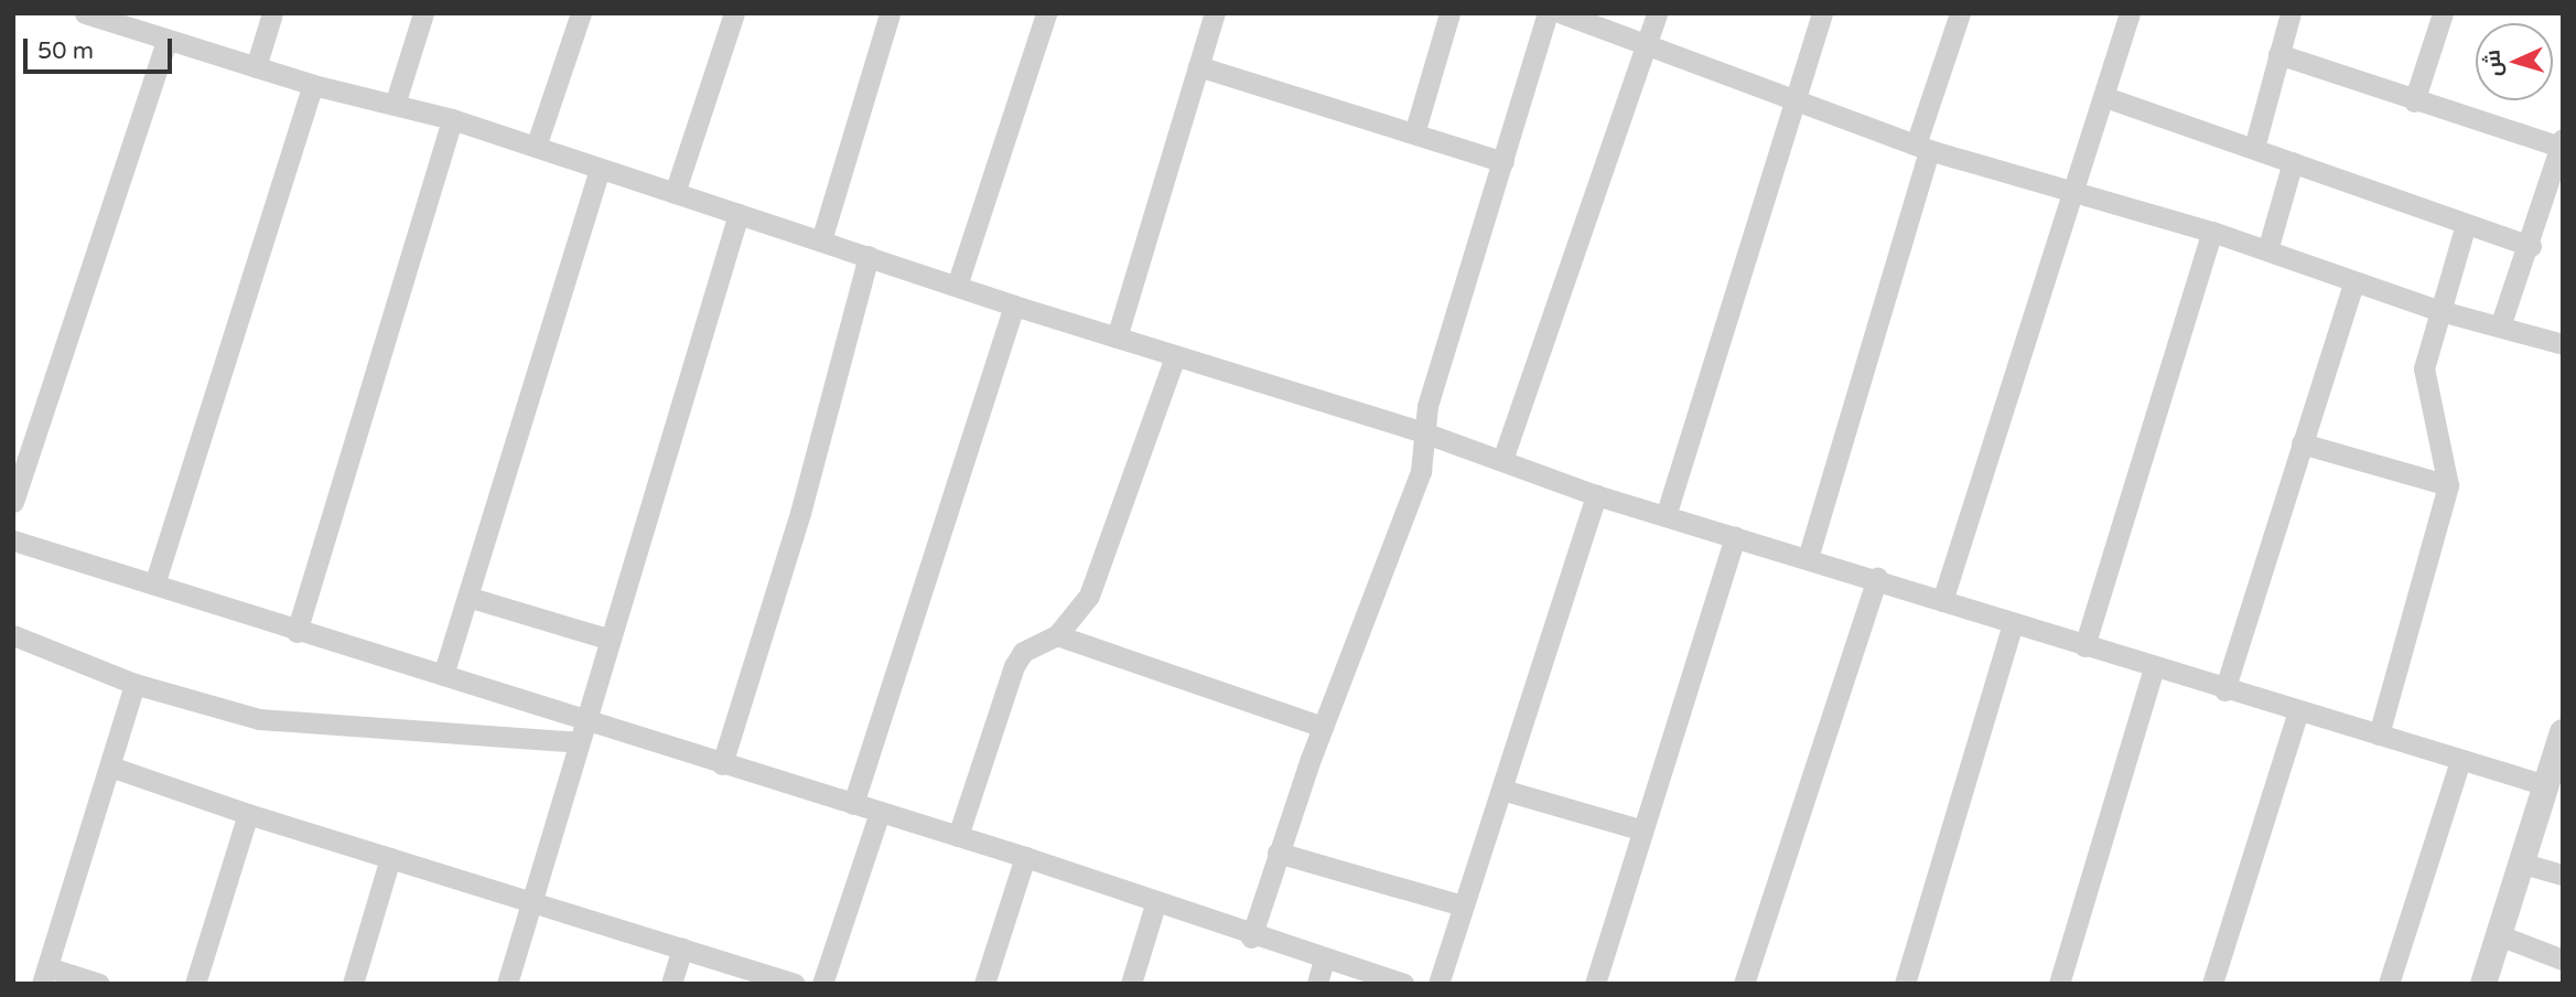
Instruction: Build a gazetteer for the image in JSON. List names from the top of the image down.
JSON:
{
  "scale_bar": "50 m",
  "north": "left"
}
